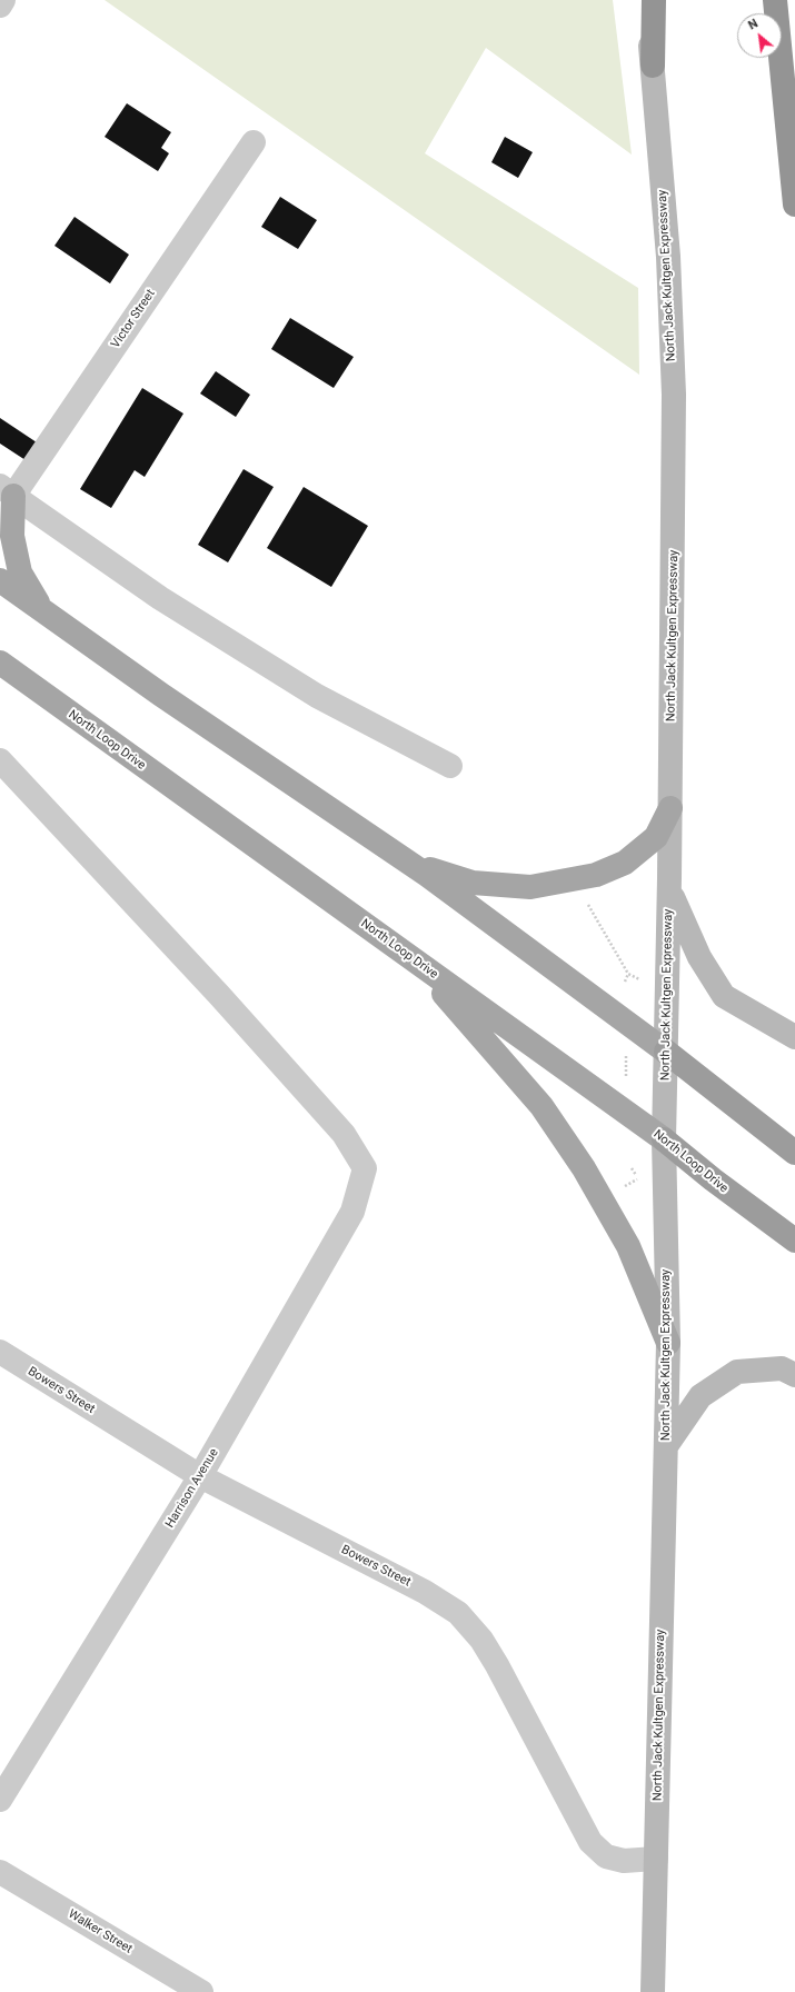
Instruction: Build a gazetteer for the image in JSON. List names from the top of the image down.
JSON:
{
  "streets": {
    "highway": ["North Loop Drive"],
    "main road": ["North Jack Kultgen Expressway"],
    "street": [
      "Victor Street",
      "Bowers Street",
      "Harrison Avenue",
      "Walker Street"
    ]
  },
  "crossings": [
    ["North Jack Kultgen Expressway", "North Loop Drive"],
    ["North Jack Kultgen Expressway", "Bowers Street"],
    ["Bowers Street", "Harrison Avenue"]
  ],
  "north": "top left"
}
